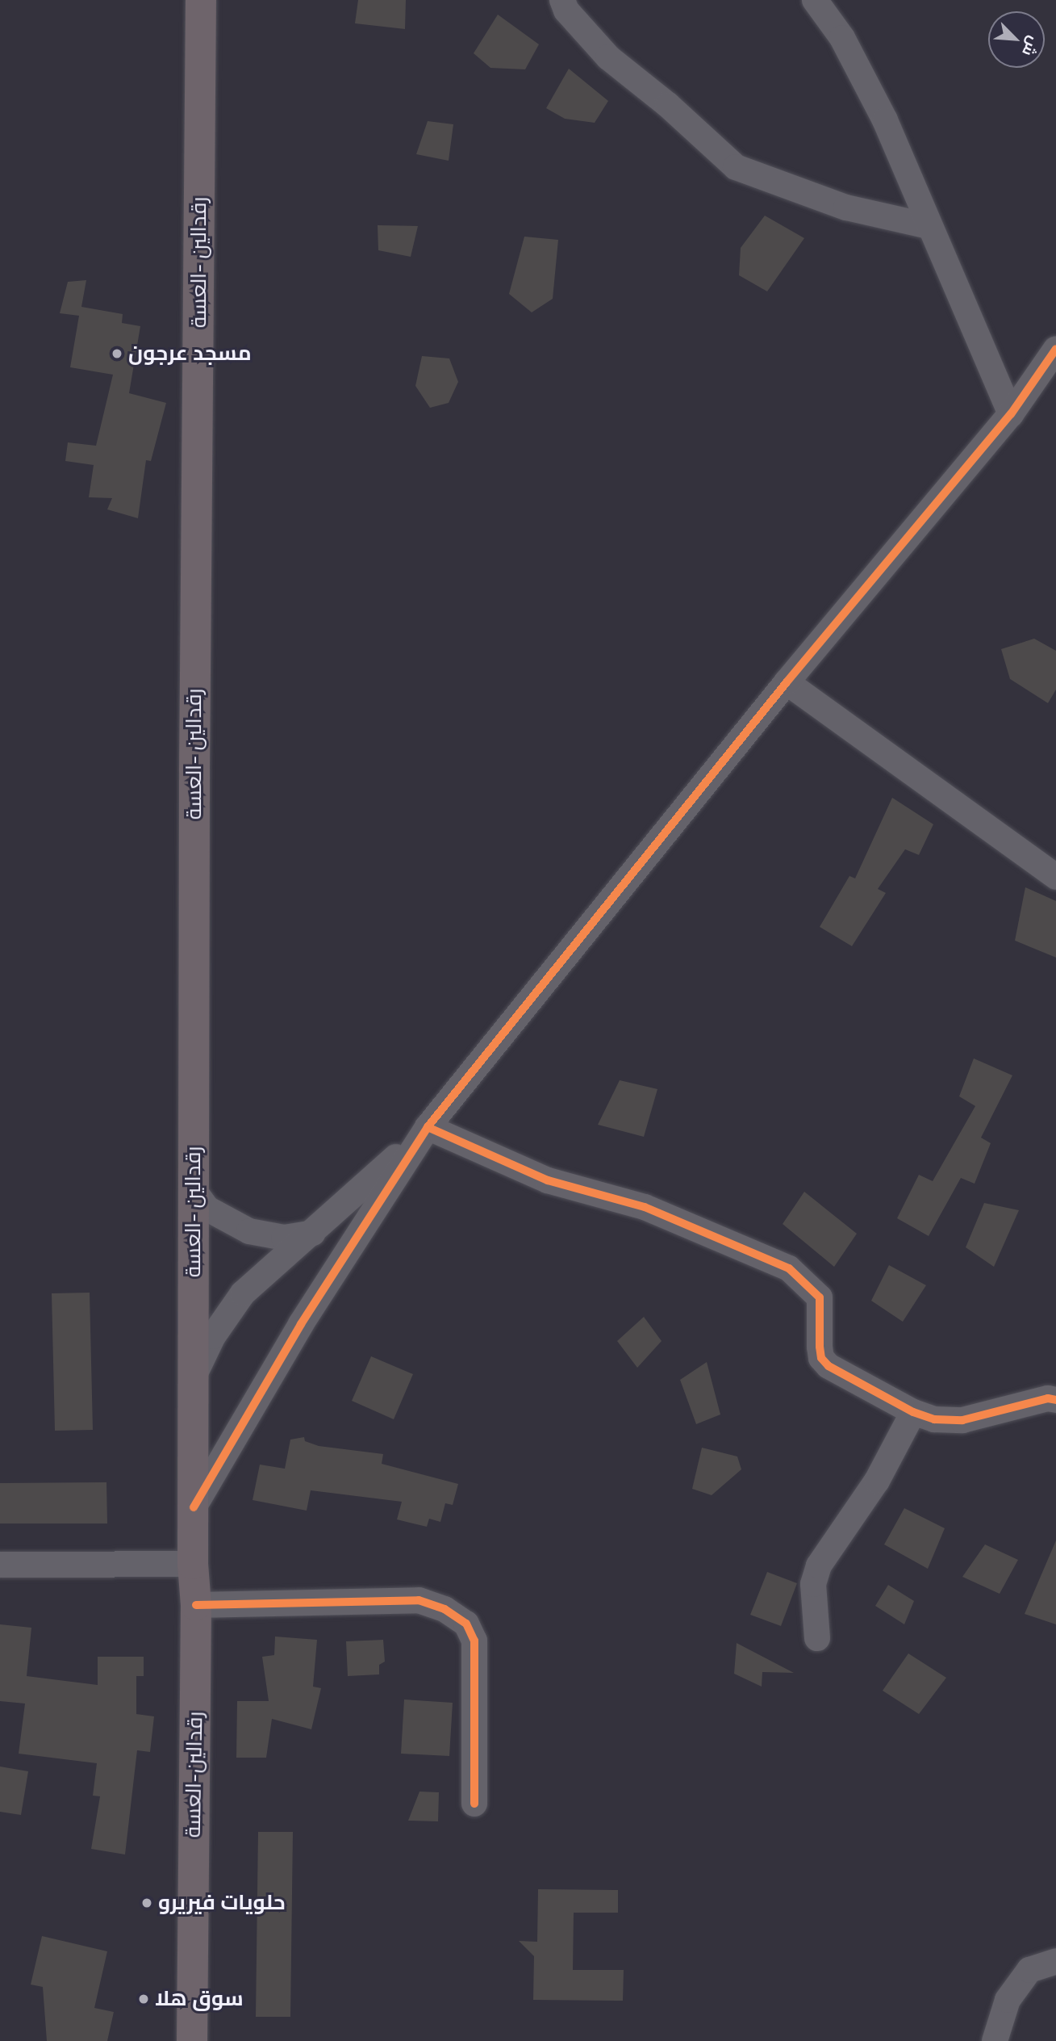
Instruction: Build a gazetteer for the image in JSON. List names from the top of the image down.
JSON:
{
  "streets": {
    "main road": ["رقدالين -العسة", "رقدالين-العسة"]
  },
  "crossings": [
    ["رقدالين -العسة", "رقدالين-العسة"]
  ],
  "places": ["مسجد عرجون", "حلويات فيريرو", "سوق هلا"],
  "north": "bottom right"
}
